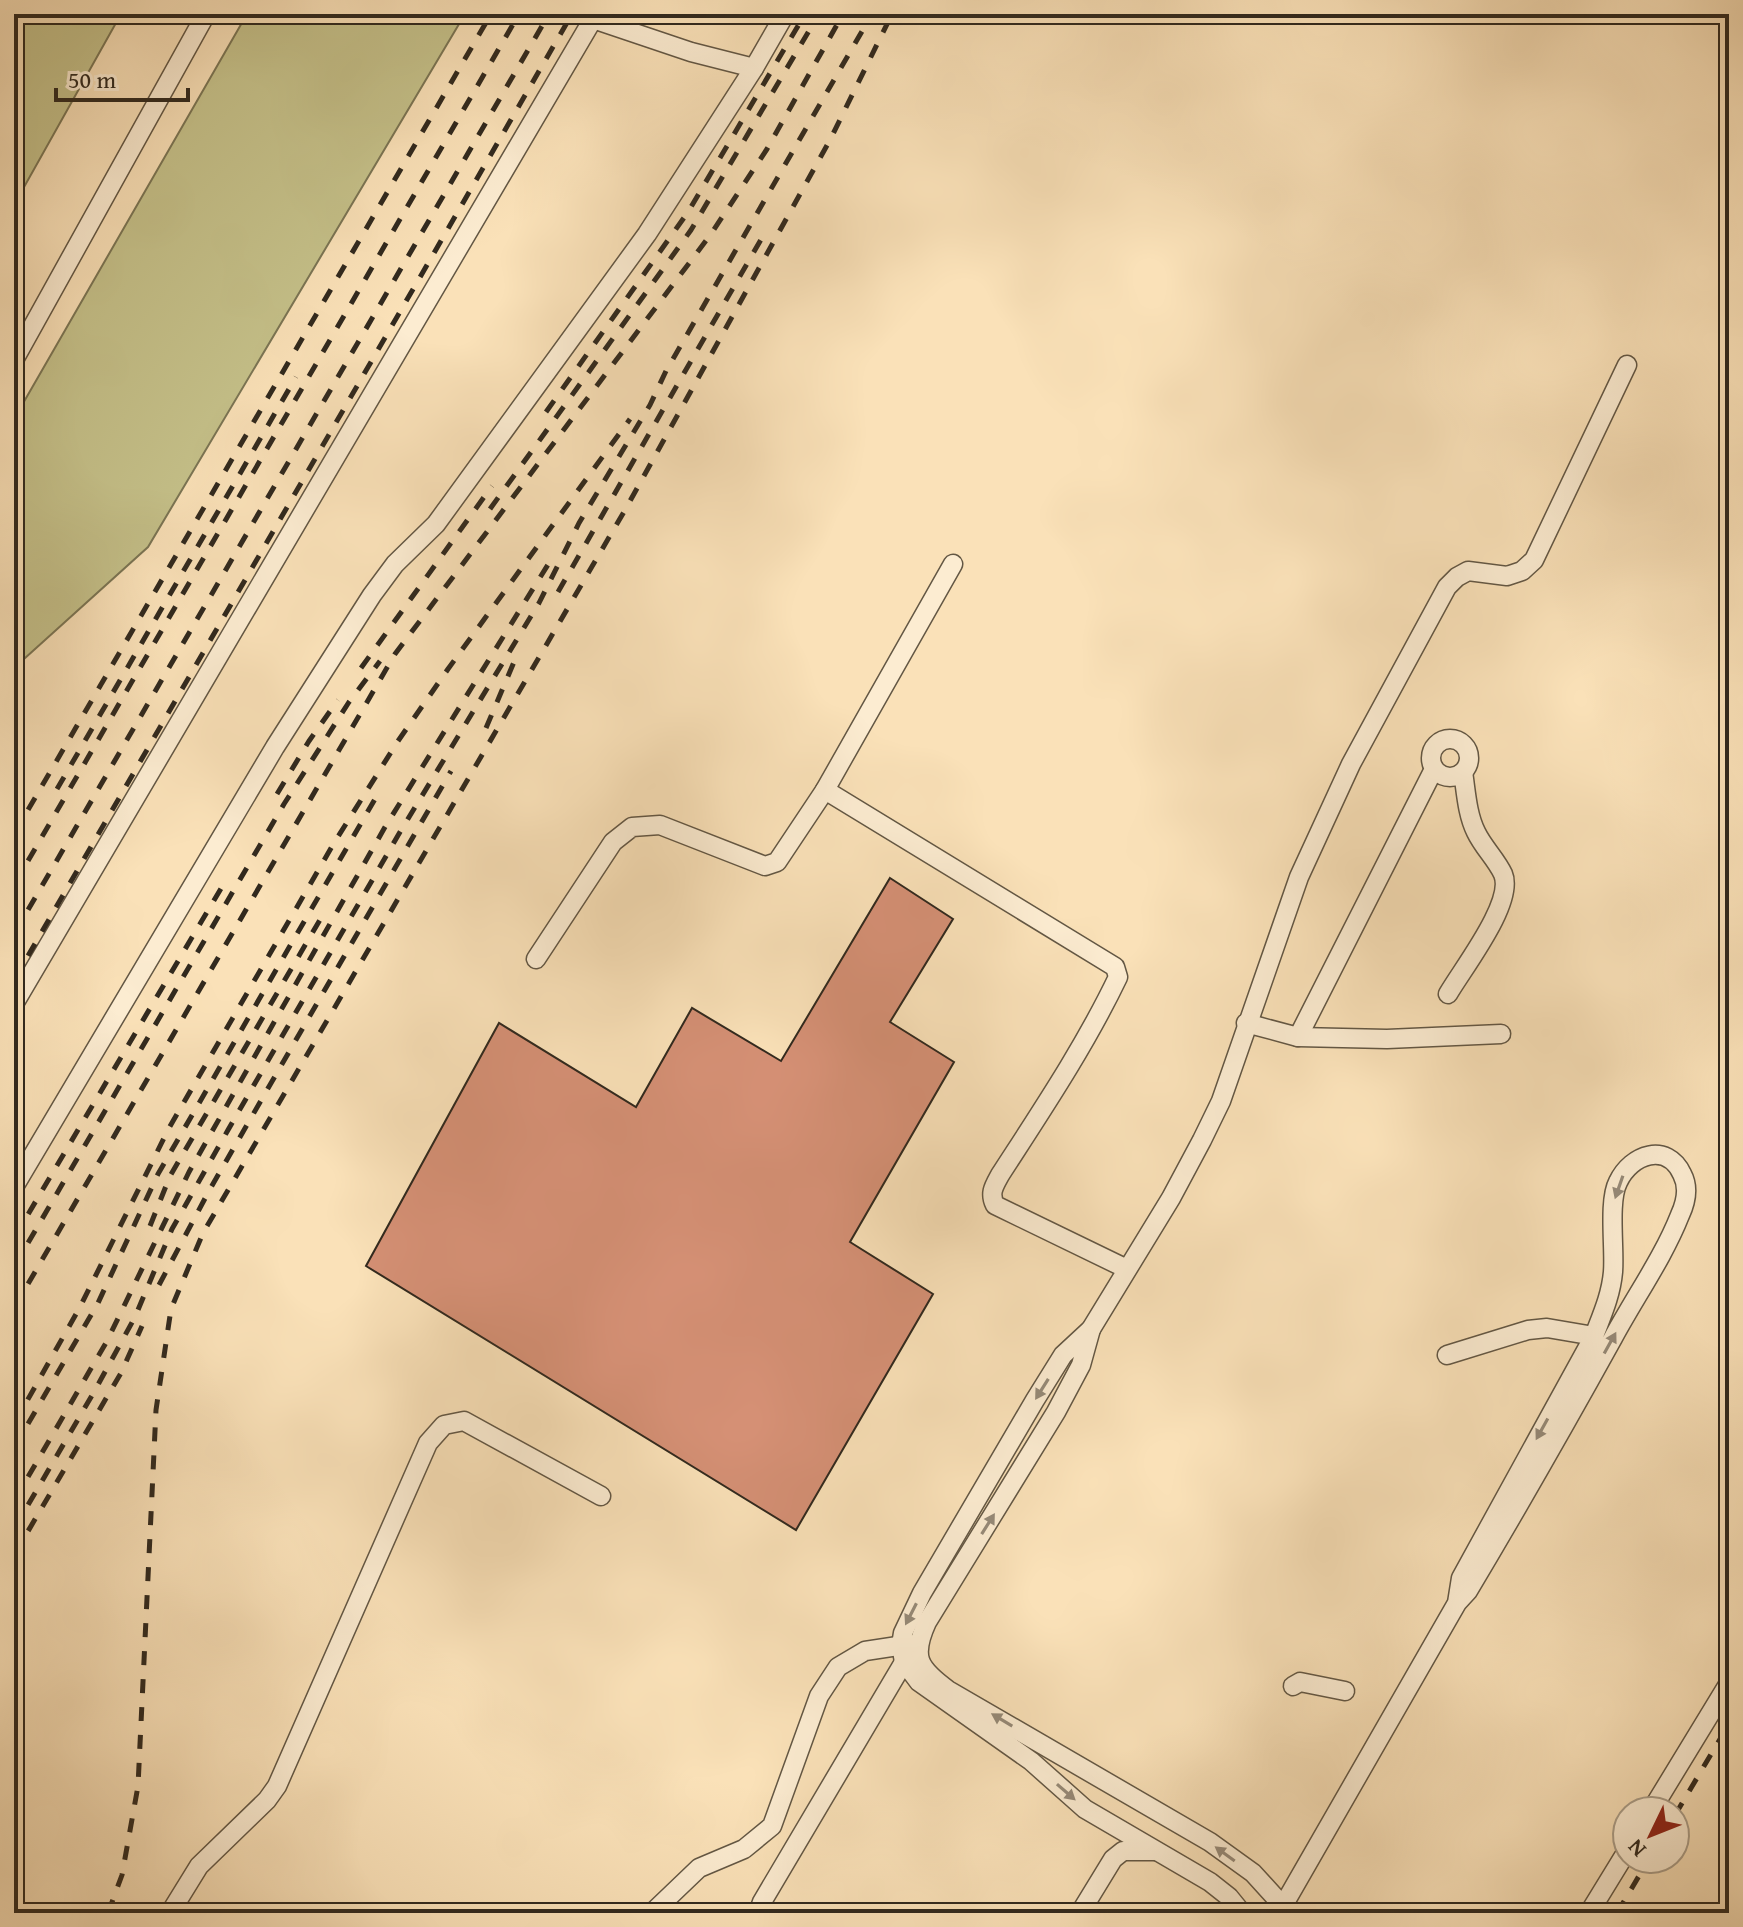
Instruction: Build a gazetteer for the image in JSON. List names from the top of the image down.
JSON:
{
  "scale_bar": "50 m",
  "north": "bottom left"
}
